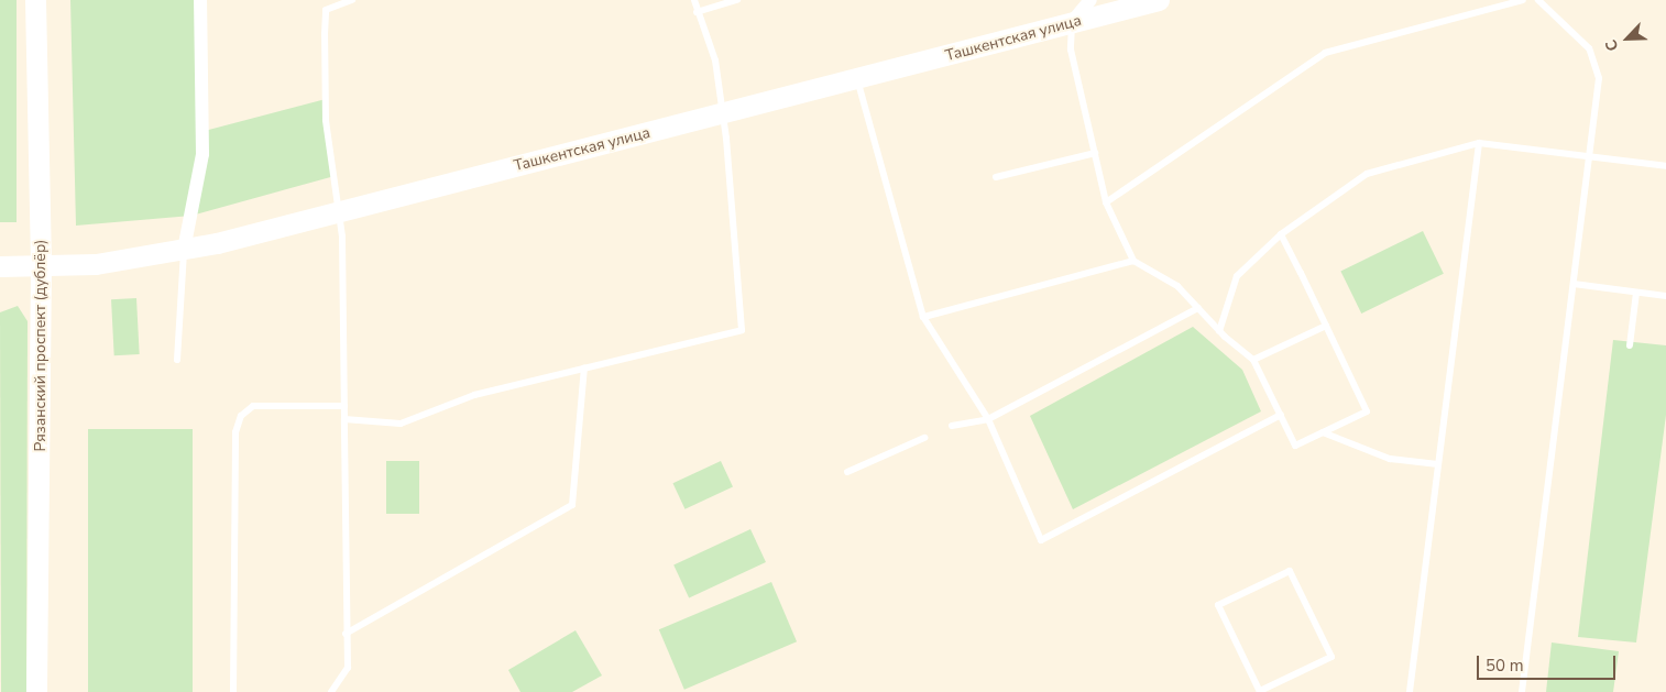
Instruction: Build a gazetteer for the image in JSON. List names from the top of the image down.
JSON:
{
  "streets": {
    "main road": ["Ташкентская улица", "Рязанский проспект (дублёр)"]
  },
  "crossings": [
    ["Ташкентская улица", "Рязанский проспект (дублёр)"]
  ],
  "scale_bar": "50 m",
  "north": "bottom left"
}
